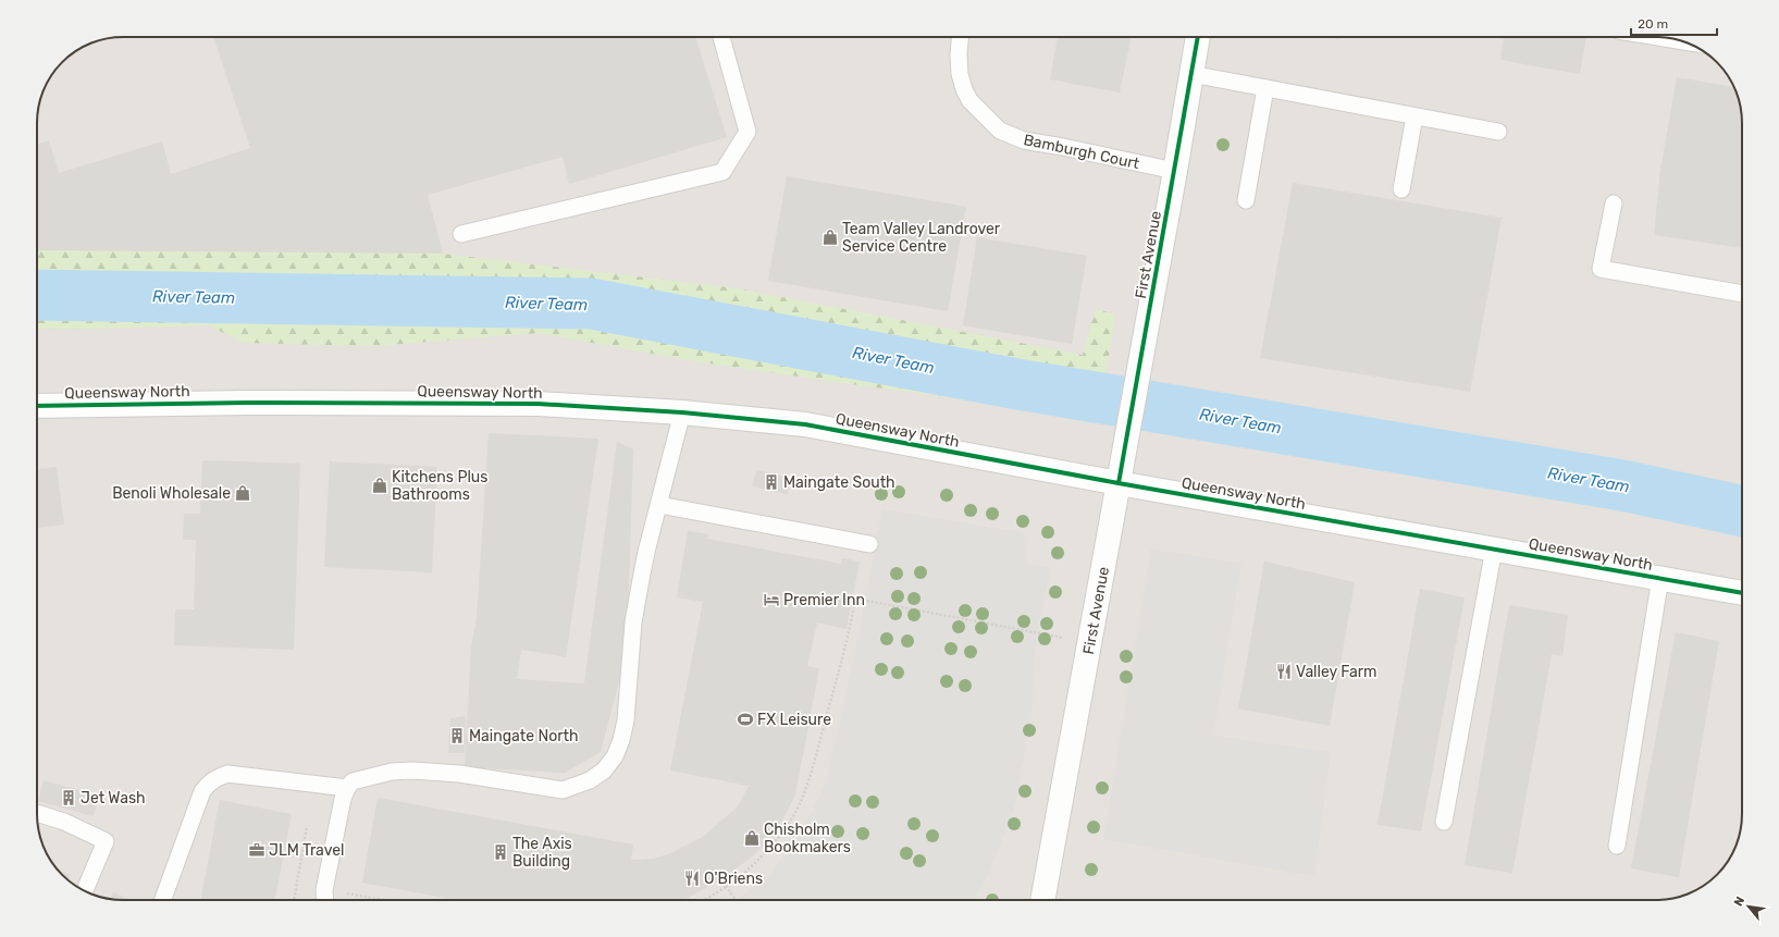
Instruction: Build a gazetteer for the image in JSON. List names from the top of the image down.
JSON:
{
  "streets": {
    "street": ["First Avenue", "Queensway North"],
    "lane": ["Bamburgh Court"]
  },
  "crossings": [
    ["Bamburgh Court", "First Avenue"],
    ["First Avenue", "Queensway North"]
  ],
  "water": ["River Team"],
  "places": {
    "shop": [
      "Team Valley Landrover Service Centre",
      "Kitchens Plus Bathrooms",
      "Benoli Wholesale",
      "Chisholm Bookmakers"
    ],
    "building": [
      "Maingate South",
      "Maingate North",
      "Jet Wash",
      "The Axis Building"
    ],
    "hotel": ["Premier Inn"],
    "restaurant": ["Valley Farm", "O'Briens"],
    "sports": ["FX Leisure"],
    "office": ["JLM Travel"]
  },
  "scale_bar": "20 m",
  "north": "top left"
}
